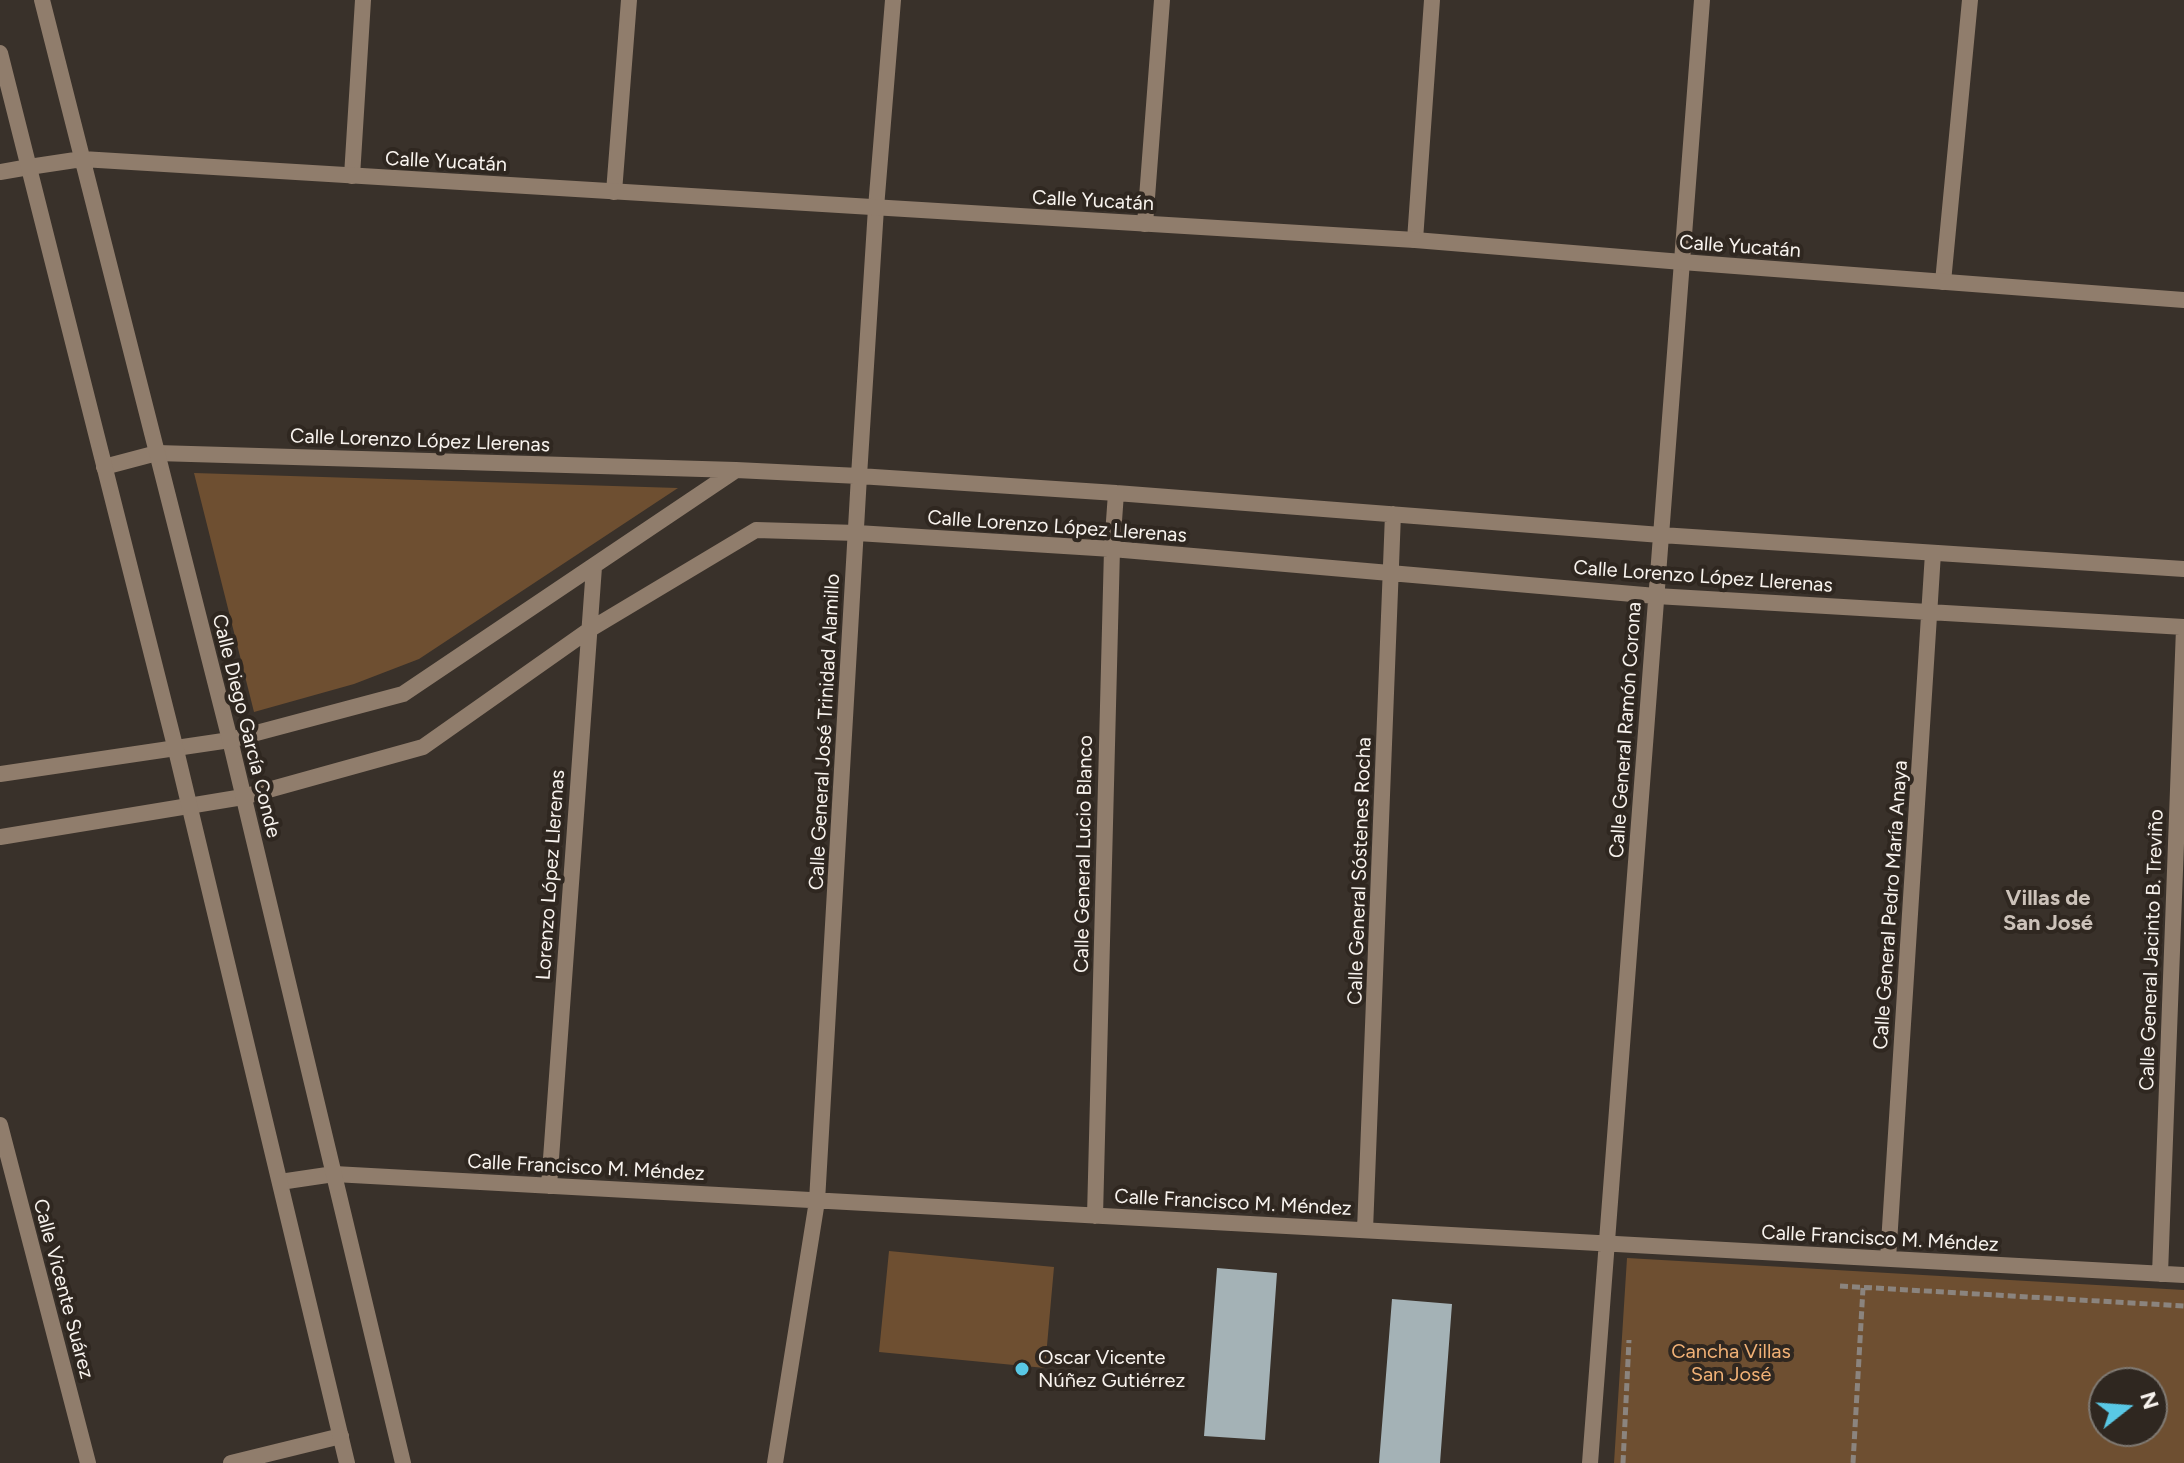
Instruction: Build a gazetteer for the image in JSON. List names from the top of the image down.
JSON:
{
  "streets": {
    "street": [
      "Calle Yucatán",
      "Calle Lorenzo López Llerenas",
      "Calle Diego García Conde",
      "Calle General Ramón Corona",
      "Calle General José Trinidad Alamillo",
      "Calle General Lucio Blanco",
      "Calle General Sóstenes Rocha",
      "Lorenzo López Llerenas",
      "Calle General Pedro María Anaya",
      "Calle General Jacinto B. Treviño",
      "Calle Francisco M. Méndez",
      "Calle Vicente Suárez"
    ]
  },
  "crossings": [
    ["Calle Yucatán", "Calle Diego García Conde"],
    ["Calle Yucatán", "Calle General Ramón Corona"],
    ["Calle Yucatán", "Calle General José Trinidad Alamillo"],
    ["Calle Lorenzo López Llerenas", "Calle Diego García Conde"],
    ["Calle Lorenzo López Llerenas", "Calle General Ramón Corona"],
    ["Calle Lorenzo López Llerenas", "Calle General José Trinidad Alamillo"],
    ["Calle Lorenzo López Llerenas", "Calle General Lucio Blanco"],
    ["Calle Lorenzo López Llerenas", "Calle General Sóstenes Rocha"],
    ["Calle Lorenzo López Llerenas", "Lorenzo López Llerenas"],
    ["Calle Lorenzo López Llerenas", "Calle General Pedro María Anaya"],
    ["Calle Lorenzo López Llerenas", "Calle General Jacinto B. Treviño"],
    ["Calle Diego García Conde", "Calle Francisco M. Méndez"],
    ["Calle General Ramón Corona", "Calle Francisco M. Méndez"],
    ["Calle General José Trinidad Alamillo", "Calle Francisco M. Méndez"],
    ["Calle General Lucio Blanco", "Calle Francisco M. Méndez"],
    ["Calle General Sóstenes Rocha", "Calle Francisco M. Méndez"],
    ["Lorenzo López Llerenas", "Calle Francisco M. Méndez"],
    ["Calle General Pedro María Anaya", "Calle Francisco M. Méndez"],
    ["Calle General Jacinto B. Treviño", "Calle Francisco M. Méndez"]
  ],
  "districts": ["Villas de San José"],
  "parks": ["Cancha Villas San José"],
  "places": ["Oscar Vicente Núñez Gutiérrez"],
  "north": "right"
}
